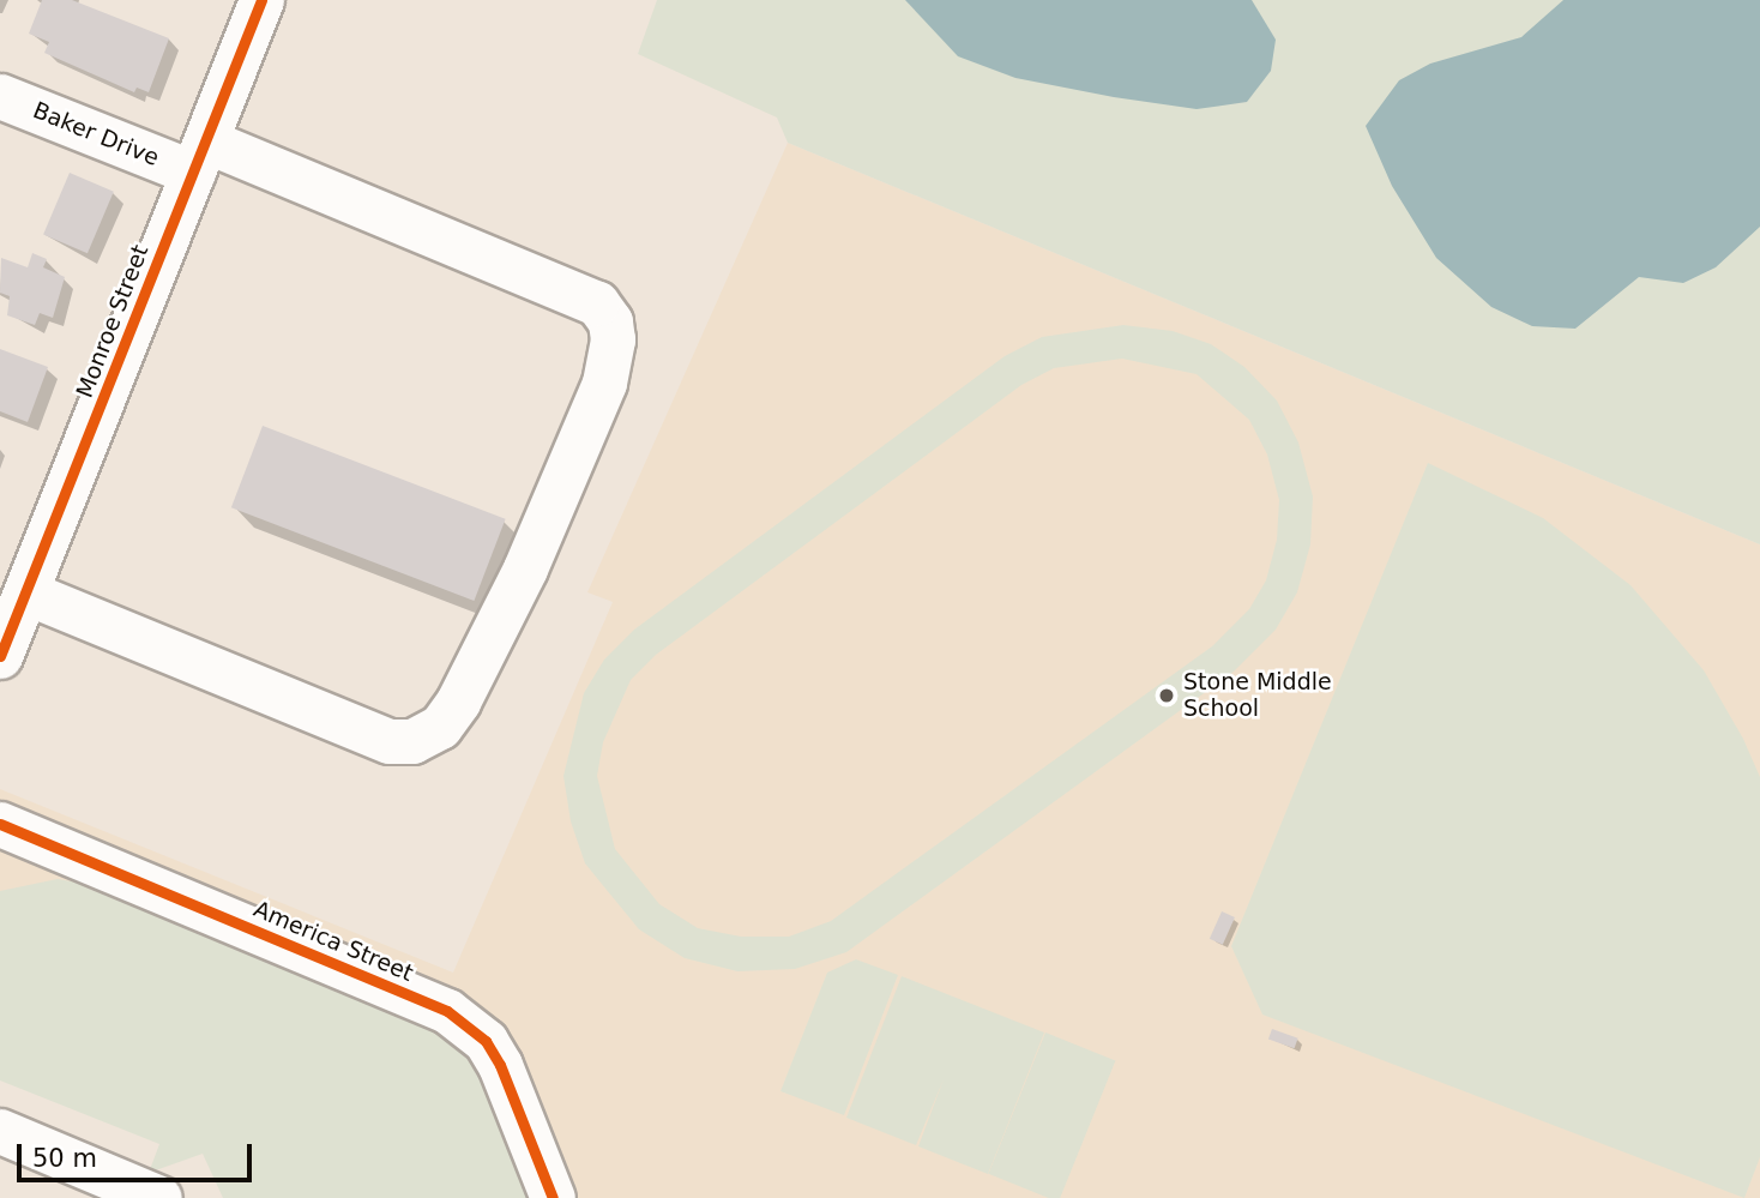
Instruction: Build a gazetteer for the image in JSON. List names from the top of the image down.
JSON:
{
  "streets": {
    "street": ["Baker Drive", "Monroe Street", "America Street"]
  },
  "crossings": [
    ["Baker Drive", "Monroe Street"]
  ],
  "places": ["Stone Middle School"],
  "scale_bar": "50 m"
}
